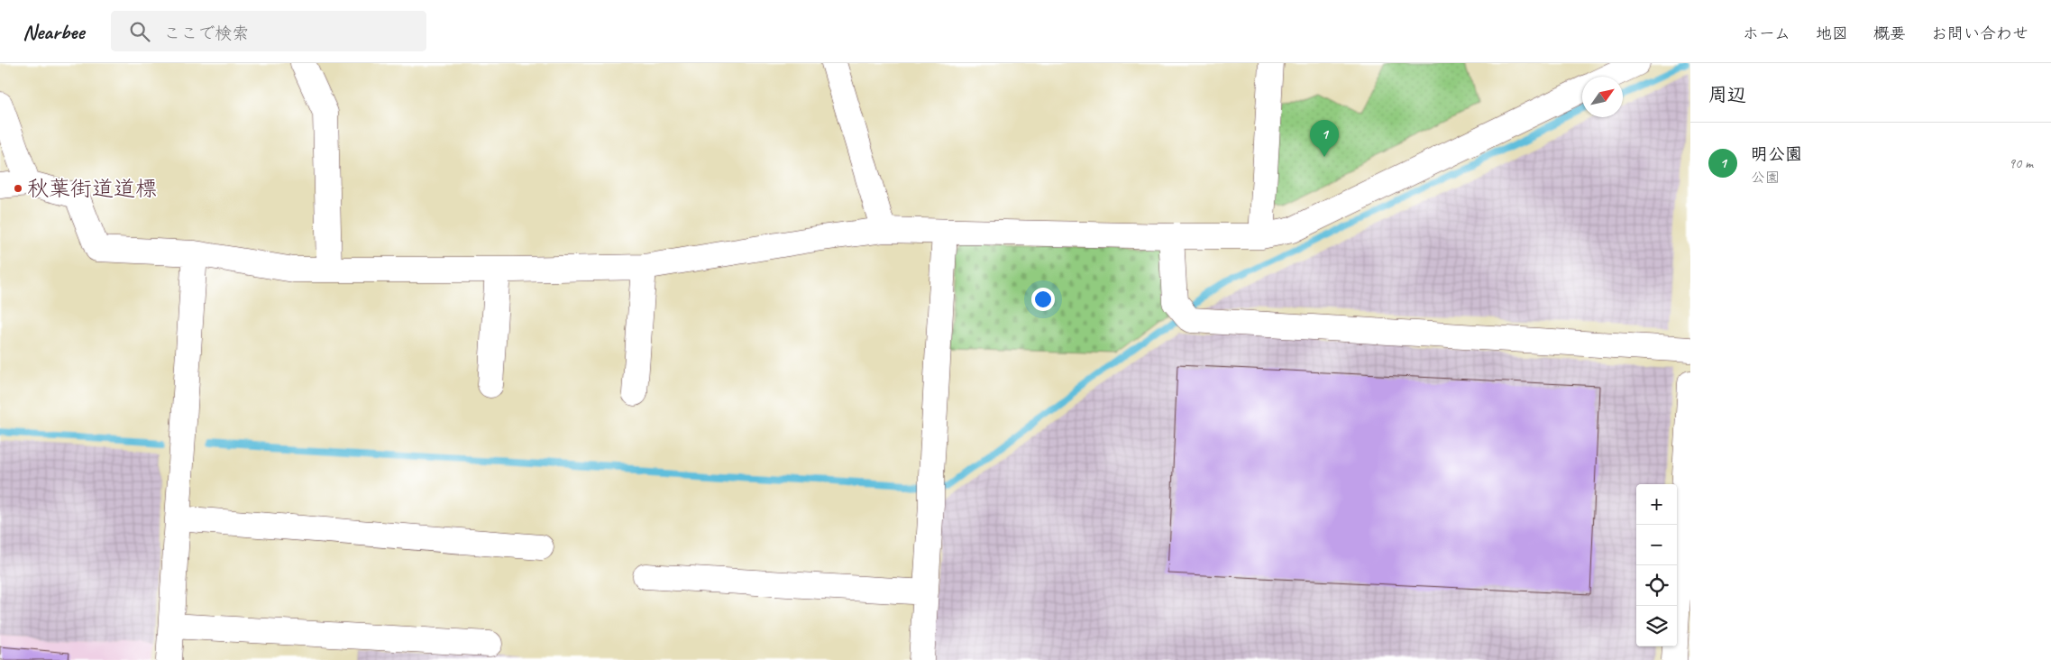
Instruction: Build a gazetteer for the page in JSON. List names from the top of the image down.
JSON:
{
  "places": ["秋葉街道道標"],
  "north": "top right",
  "page": {
    "header": "Nearbee",
    "search": "ここで検索",
    "nav": [
      "ホーム",
      "地図",
      "概要",
      "お問い合わせ"
    ],
    "heading": "周辺",
    "pins": "1",
    "list": [
      {
        "mark": "1",
        "name": "明公園",
        "note": "公園",
        "value": "90 m"
      }
    ],
    "map_buttons": ["+", "−"]
  }
}
